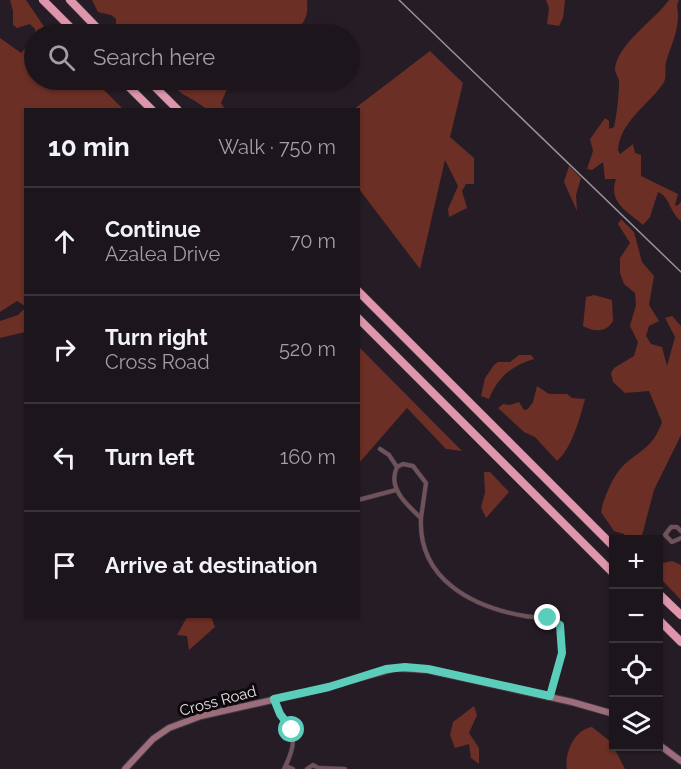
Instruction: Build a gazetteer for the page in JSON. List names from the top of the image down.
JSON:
{
  "streets": {
    "street": ["Cross Road"]
  },
  "page": {
    "search": "Search here",
    "heading": ["10 min", "Walk · 750 m"],
    "list": [
      ["Continue", "Azalea Drive", "70 m"],
      ["Turn right", "Cross Road", "520 m"],
      ["Turn left", "160 m"],
      "Arrive at destination"
    ],
    "map_buttons": ["+", "−"]
  }
}
